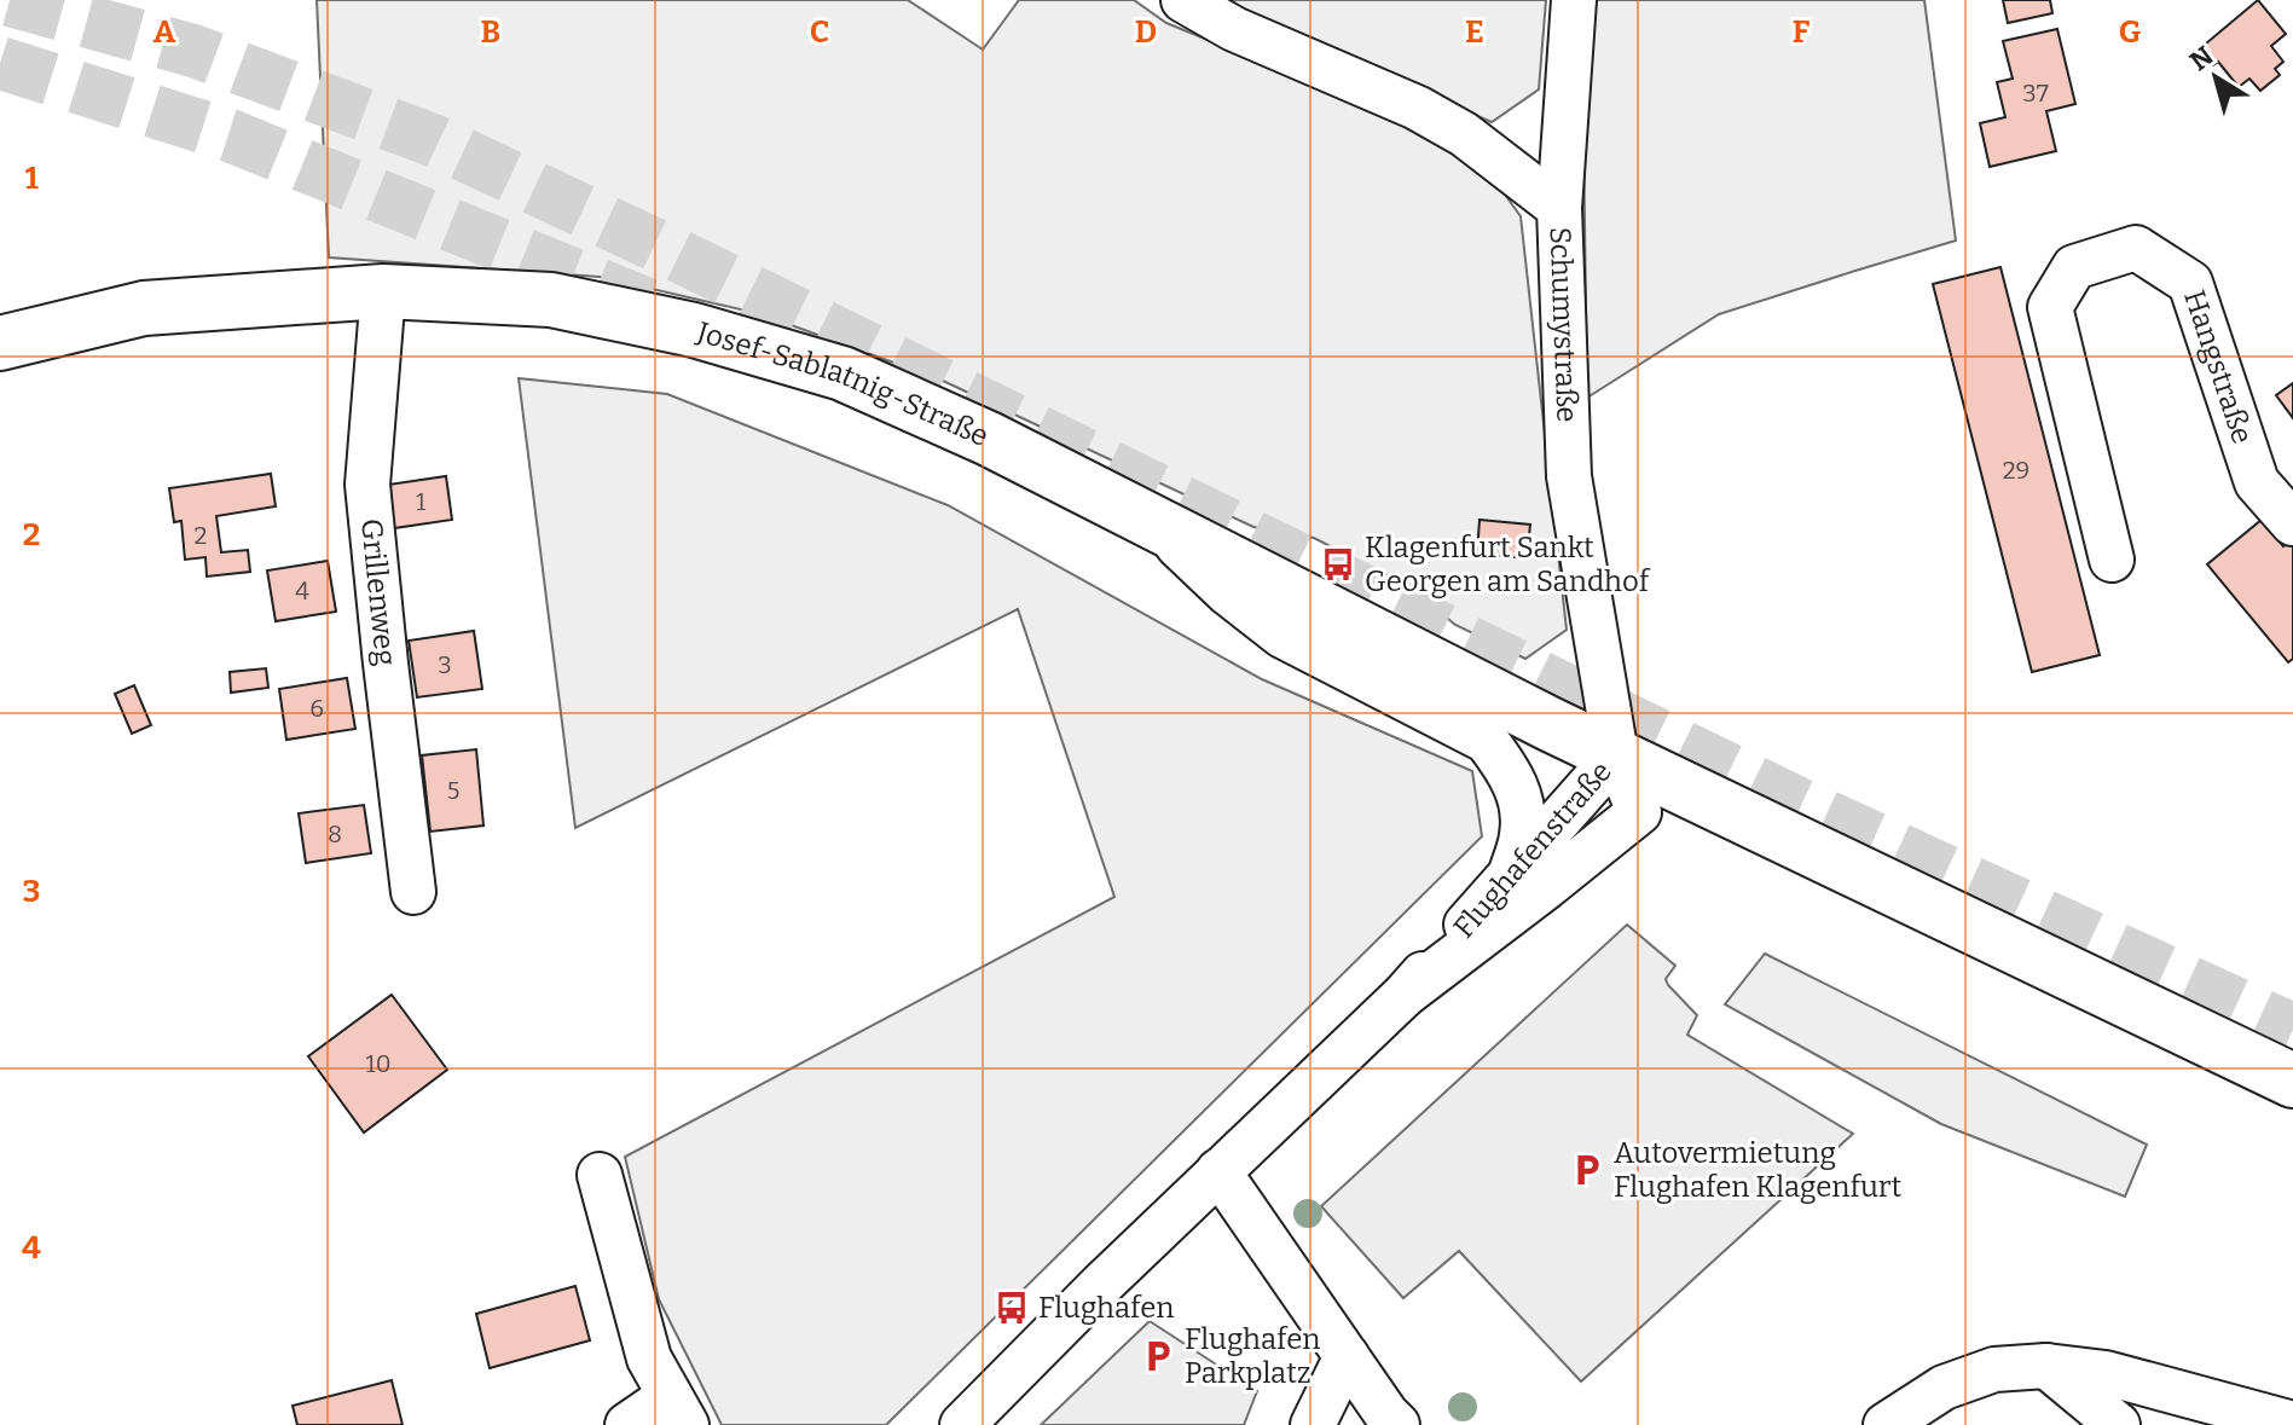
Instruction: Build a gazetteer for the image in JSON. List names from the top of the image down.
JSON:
{
  "streets": {
    "main road": ["Josef-Sablatnig-Straße"],
    "street": [
      "Schumystraße",
      "Hangstraße",
      "Grillenweg",
      "Flughafenstraße"
    ]
  },
  "crossings": [
    ["Schumystraße", "Josef-Sablatnig-Straße"],
    ["Schumystraße", "Flughafenstraße"],
    ["Josef-Sablatnig-Straße", "Grillenweg"],
    ["Josef-Sablatnig-Straße", "Flughafenstraße"]
  ],
  "places": {
    "bus stop": ["Klagenfurt Sankt Georgen am Sandhof", "Flughafen"],
    "parking": ["Autovermietung Flughafen Klagenfurt", "Flughafen Parkplatz"]
  },
  "house_numbers": [
    "37",
    "29",
    "1",
    "2",
    "4",
    "3",
    "6",
    "5",
    "8",
    "10"
  ],
  "north": "top left",
  "grid": {
    "columns": [
      "A",
      "B",
      "C",
      "D",
      "E",
      "F",
      "G"
    ],
    "rows": [
      "1",
      "2",
      "3",
      "4"
    ]
  }
}
